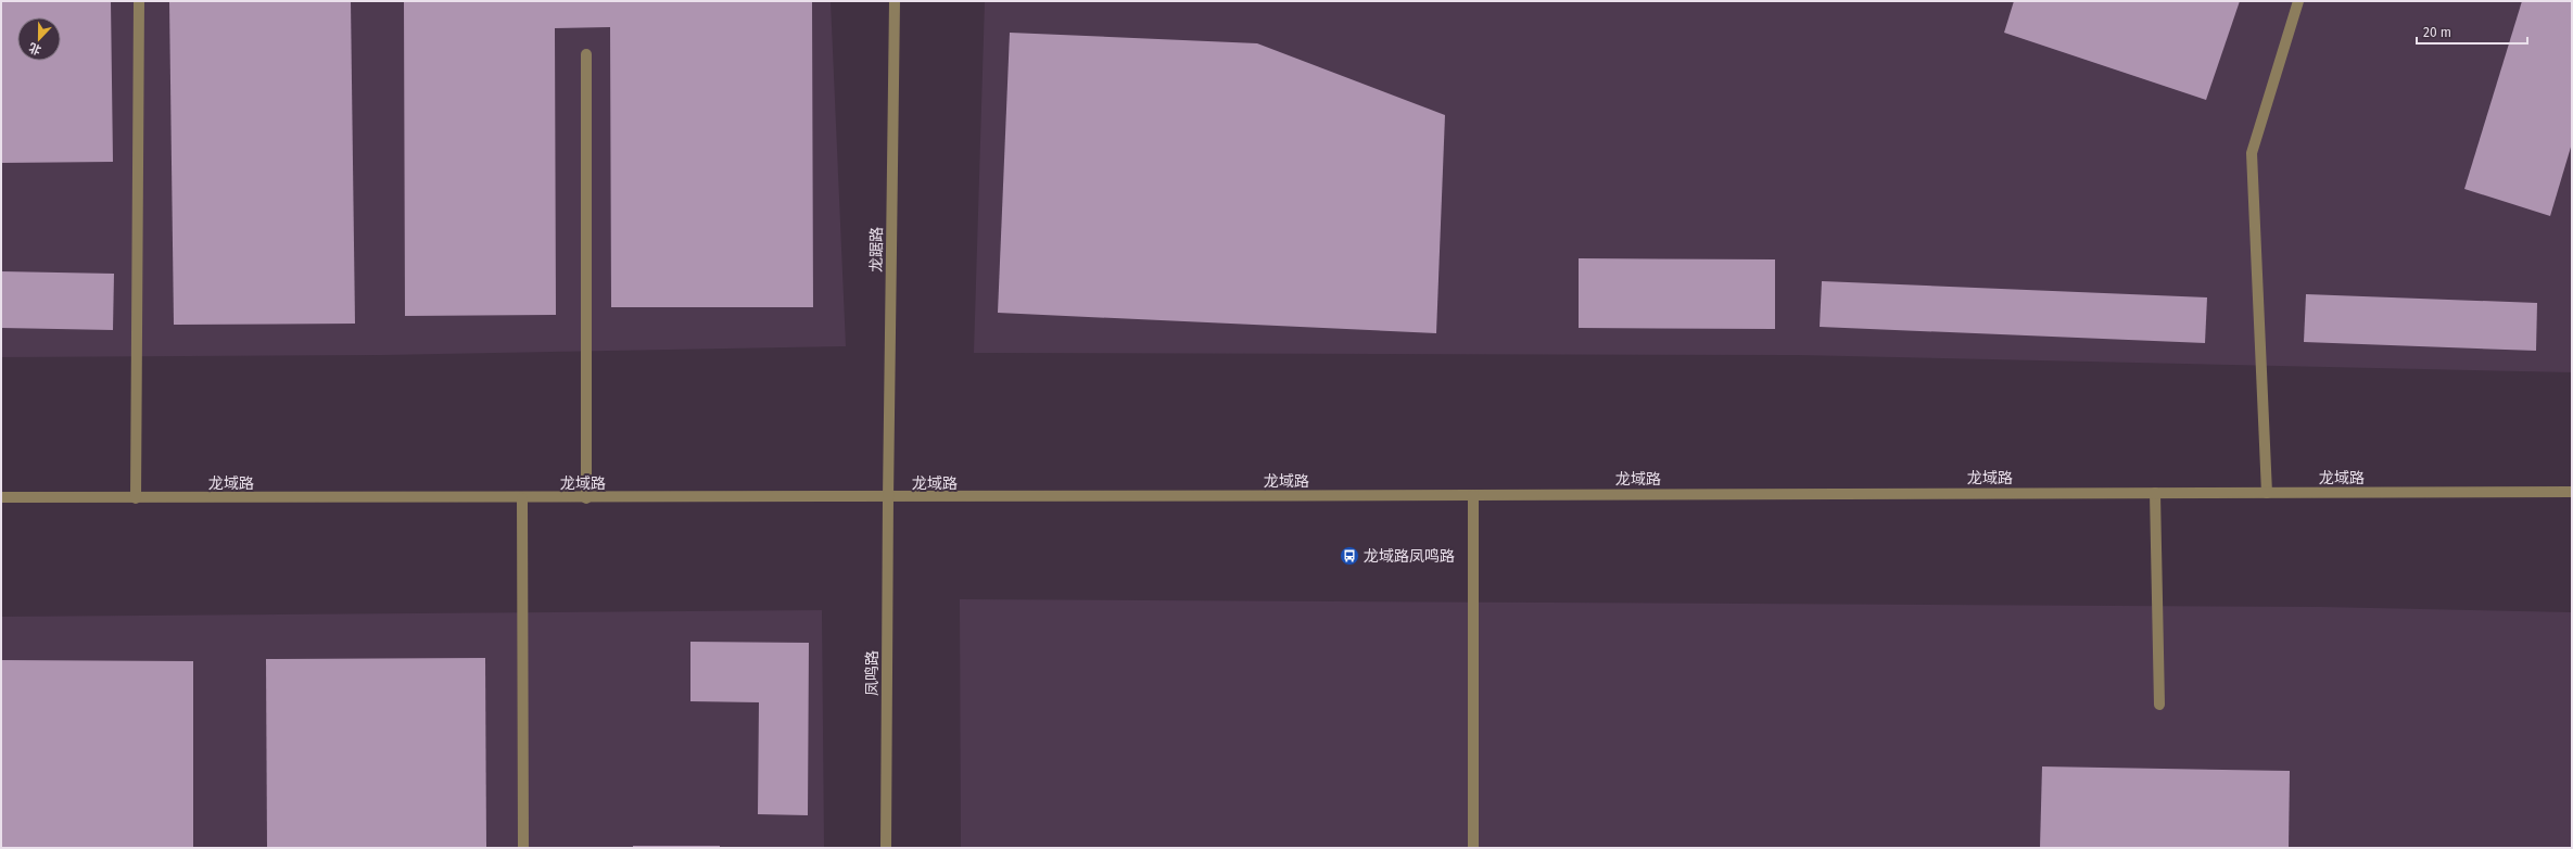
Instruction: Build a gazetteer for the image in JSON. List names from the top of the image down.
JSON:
{
  "streets": {
    "street": ["龙踞路", "龙域路", "凤鸣路"]
  },
  "crossings": [
    ["龙踞路", "龙域路"],
    ["龙踞路", "凤鸣路"],
    ["龙域路", "凤鸣路"]
  ],
  "places": {
    "bus stop": ["龙域路凤鸣路"]
  },
  "scale_bar": "20 m",
  "north": "bottom"
}
